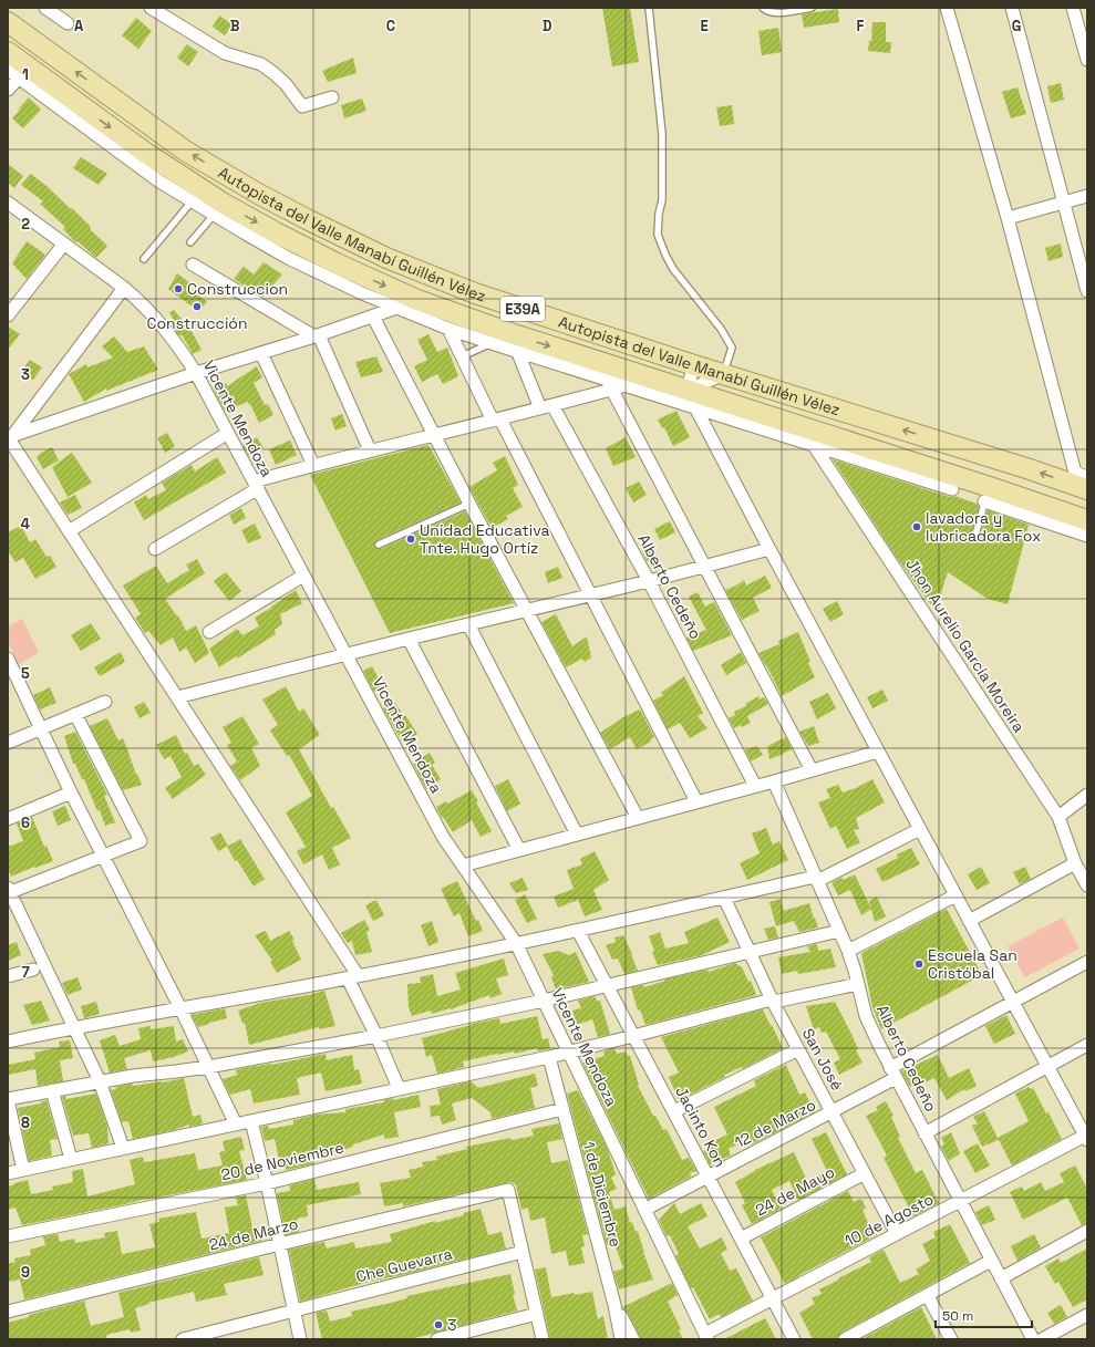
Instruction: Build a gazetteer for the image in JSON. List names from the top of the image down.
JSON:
{
  "streets": {
    "main road": ["Autopista del Valle Manabí Guillén Vélez", "E39A"],
    "street": [
      "Vicente Mendoza",
      "Alberto Cedeño",
      "Jhon Aurelio García Moreira",
      "San José",
      "12 de Marzo",
      "Jacinto Kon",
      "20 de Noviembre",
      "24 de Mayo",
      "1 de Diciembre",
      "10 de Agosto",
      "24 de Marzo",
      "Che Guevarra"
    ]
  },
  "crossings": [
    ["Autopista del Valle Manabí Guillén Vélez", "Jhon Aurelio García Moreira"],
    ["Vicente Mendoza", "12 de Marzo"],
    ["Vicente Mendoza", "10 de Agosto"],
    ["Alberto Cedeño", "12 de Marzo"],
    ["Alberto Cedeño", "10 de Agosto"],
    ["San José", "12 de Marzo"],
    ["San José", "24 de Mayo"],
    ["San José", "10 de Agosto"],
    ["12 de Marzo", "Jacinto Kon"],
    ["Jacinto Kon", "24 de Mayo"],
    ["Jacinto Kon", "10 de Agosto"],
    ["20 de Noviembre", "1 de Diciembre"],
    ["24 de Marzo", "Che Guevarra"]
  ],
  "places": [
    "Construccion",
    "Construcción",
    "lavadora y lubricadora Fox",
    "Unidad Educativa Tnte. Hugo Ortíz",
    "Escuela San Cristóbal",
    "3"
  ],
  "scale_bar": "50 m",
  "grid": {
    "columns": [
      "A",
      "B",
      "C",
      "D",
      "E",
      "F",
      "G"
    ],
    "rows": [
      "1",
      "2",
      "3",
      "4",
      "5",
      "6",
      "7",
      "8",
      "9"
    ]
  }
}
